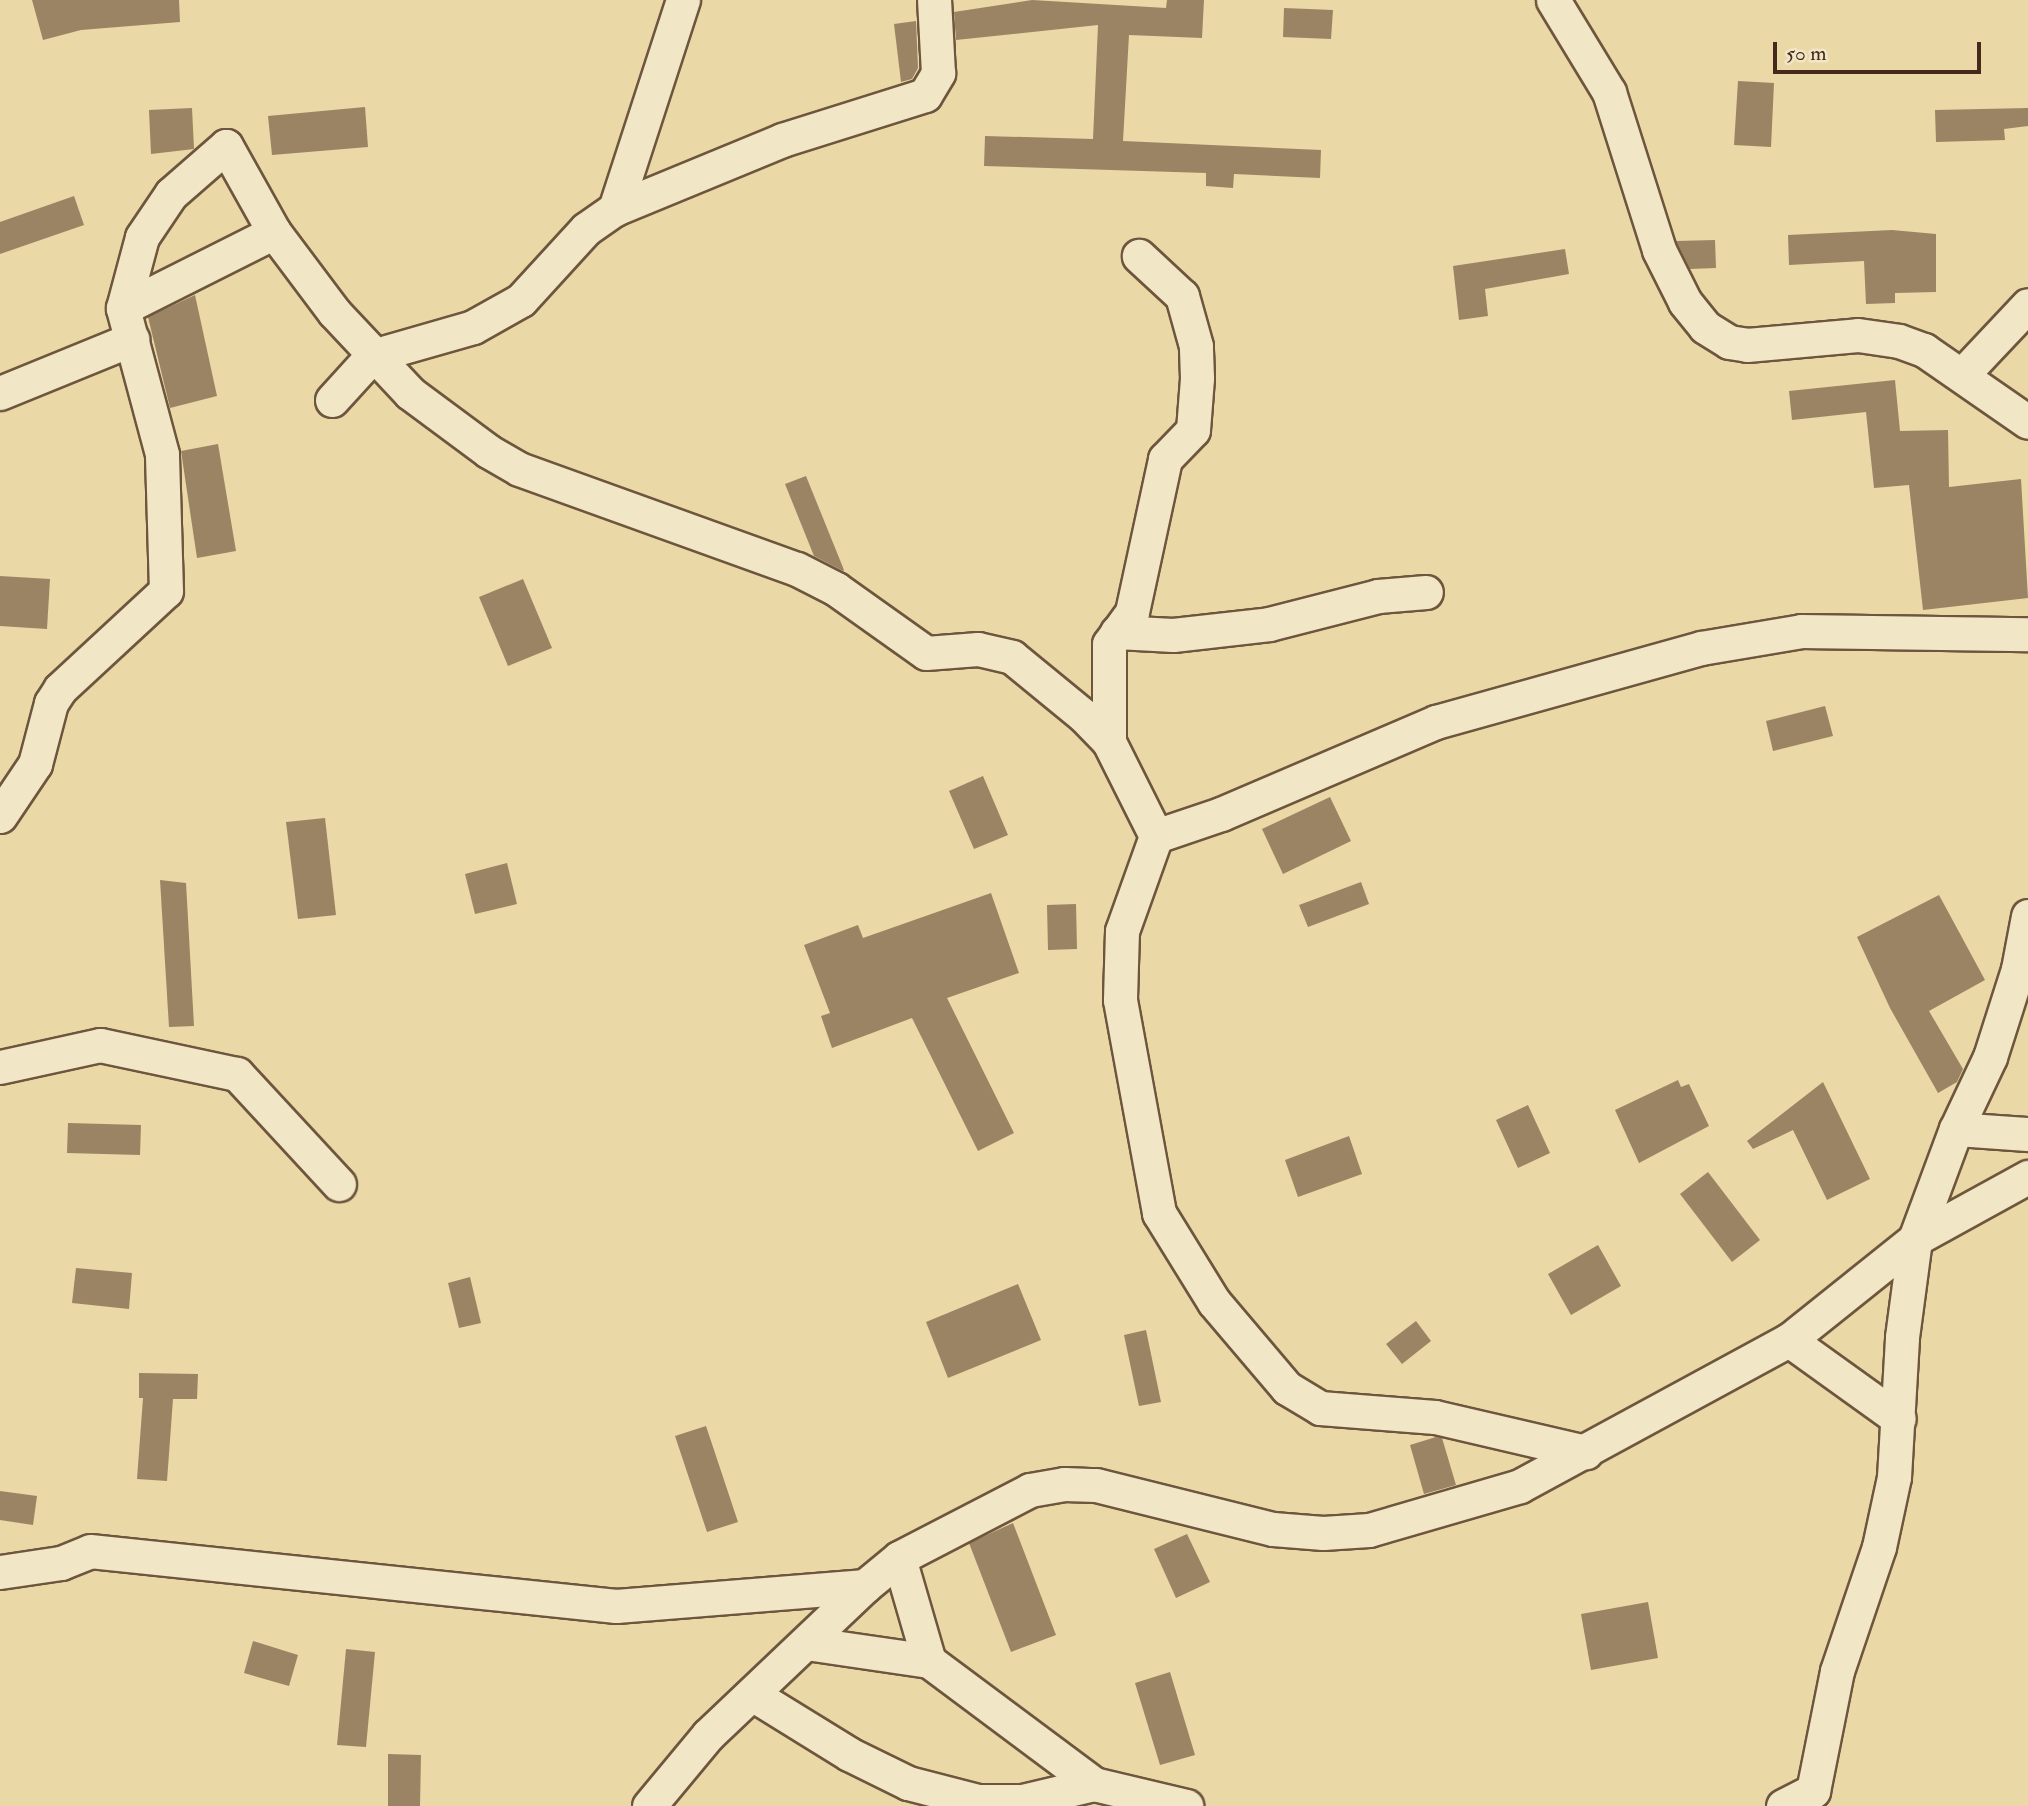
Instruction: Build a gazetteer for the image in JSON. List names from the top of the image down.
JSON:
{
  "scale_bar": "50 m"
}
